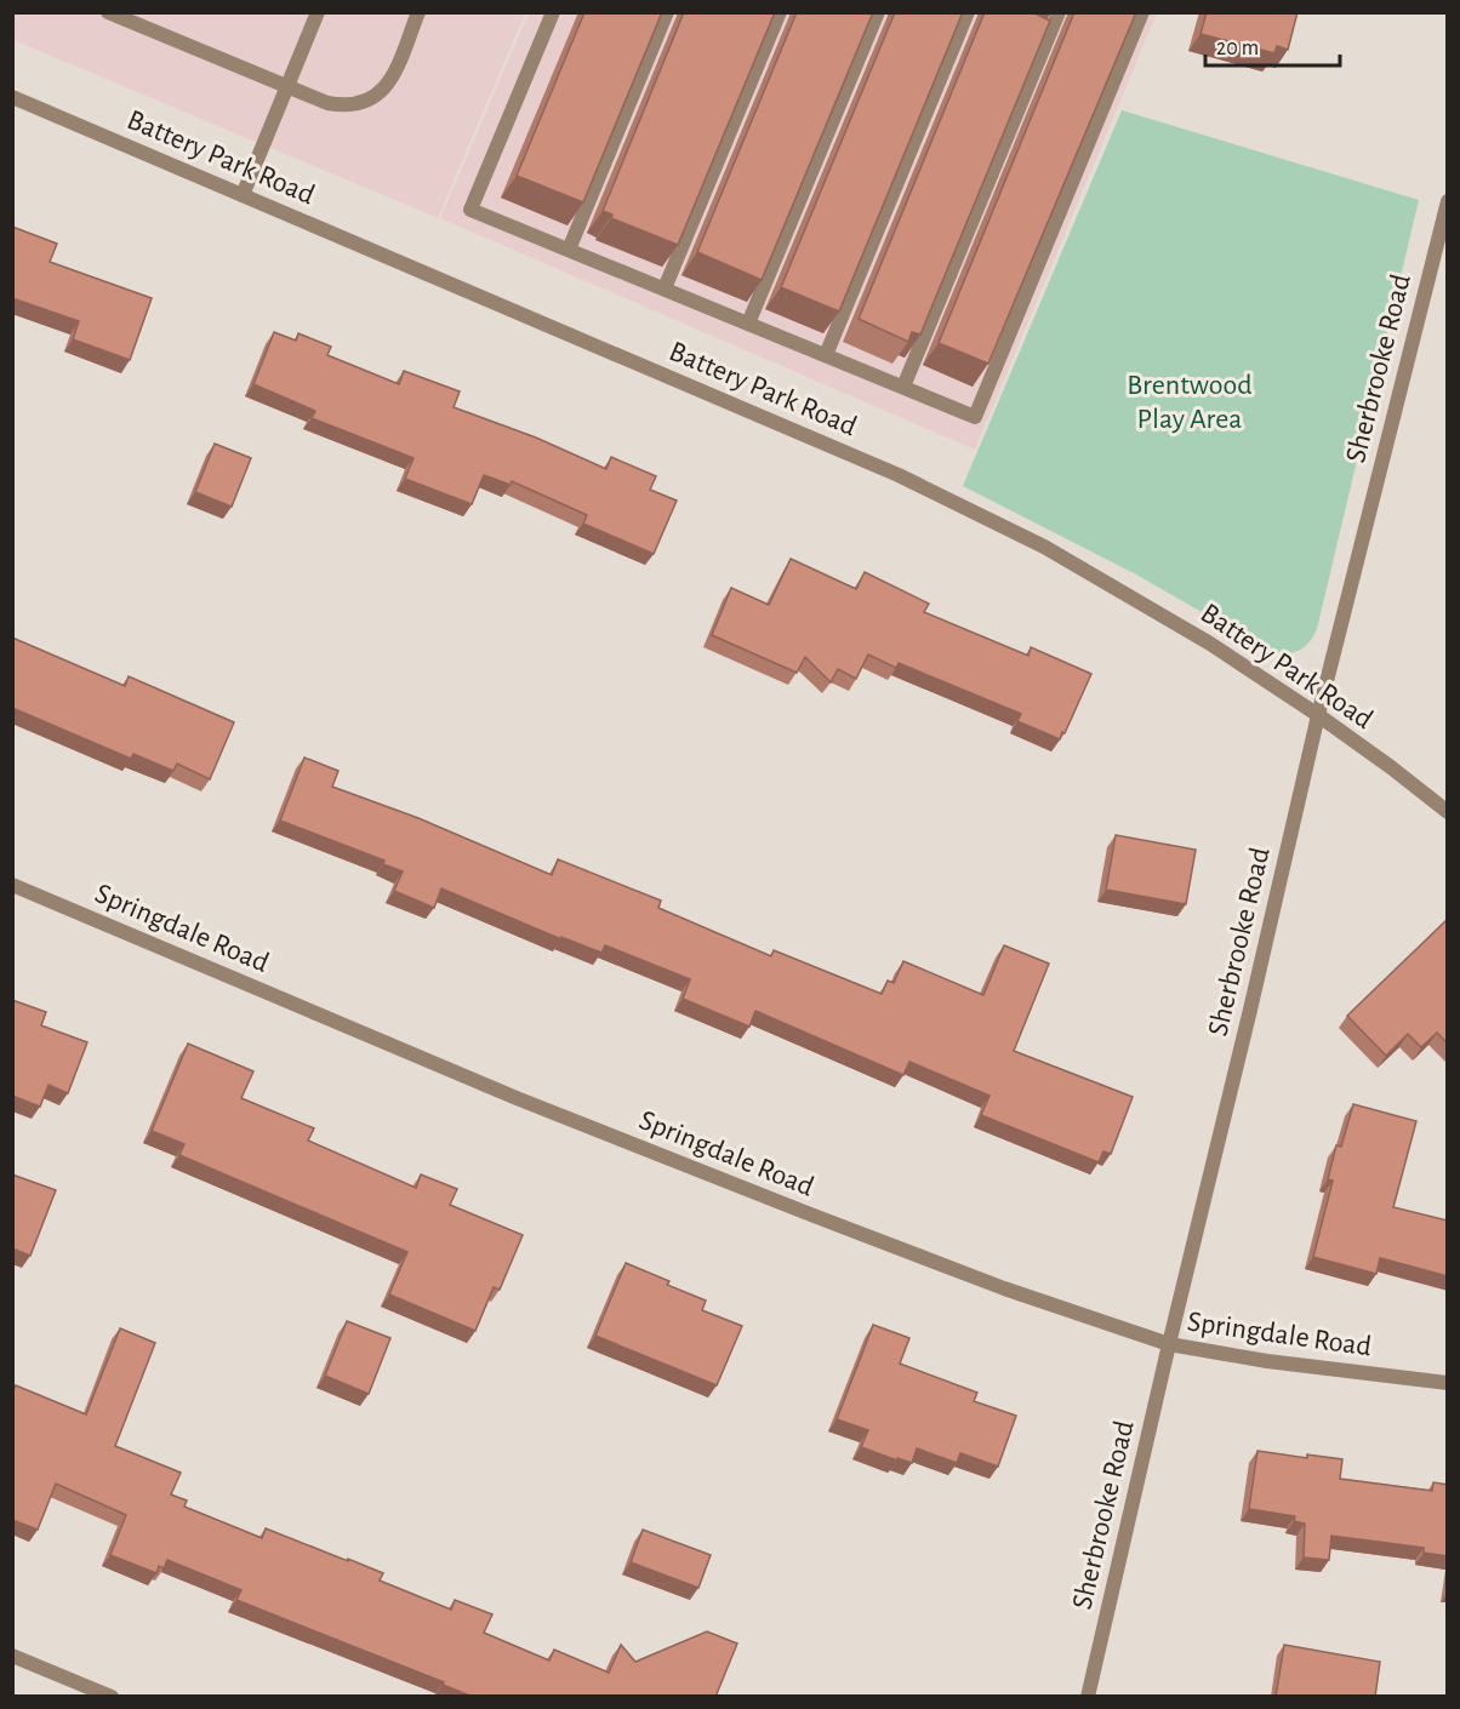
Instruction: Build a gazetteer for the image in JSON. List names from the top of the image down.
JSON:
{
  "streets": {
    "street": ["Battery Park Road", "Sherbrooke Road", "Springdale Road"]
  },
  "crossings": [
    ["Battery Park Road", "Sherbrooke Road"],
    ["Sherbrooke Road", "Springdale Road"]
  ],
  "parks": ["Brentwood Play Area"],
  "scale_bar": "20 m"
}
